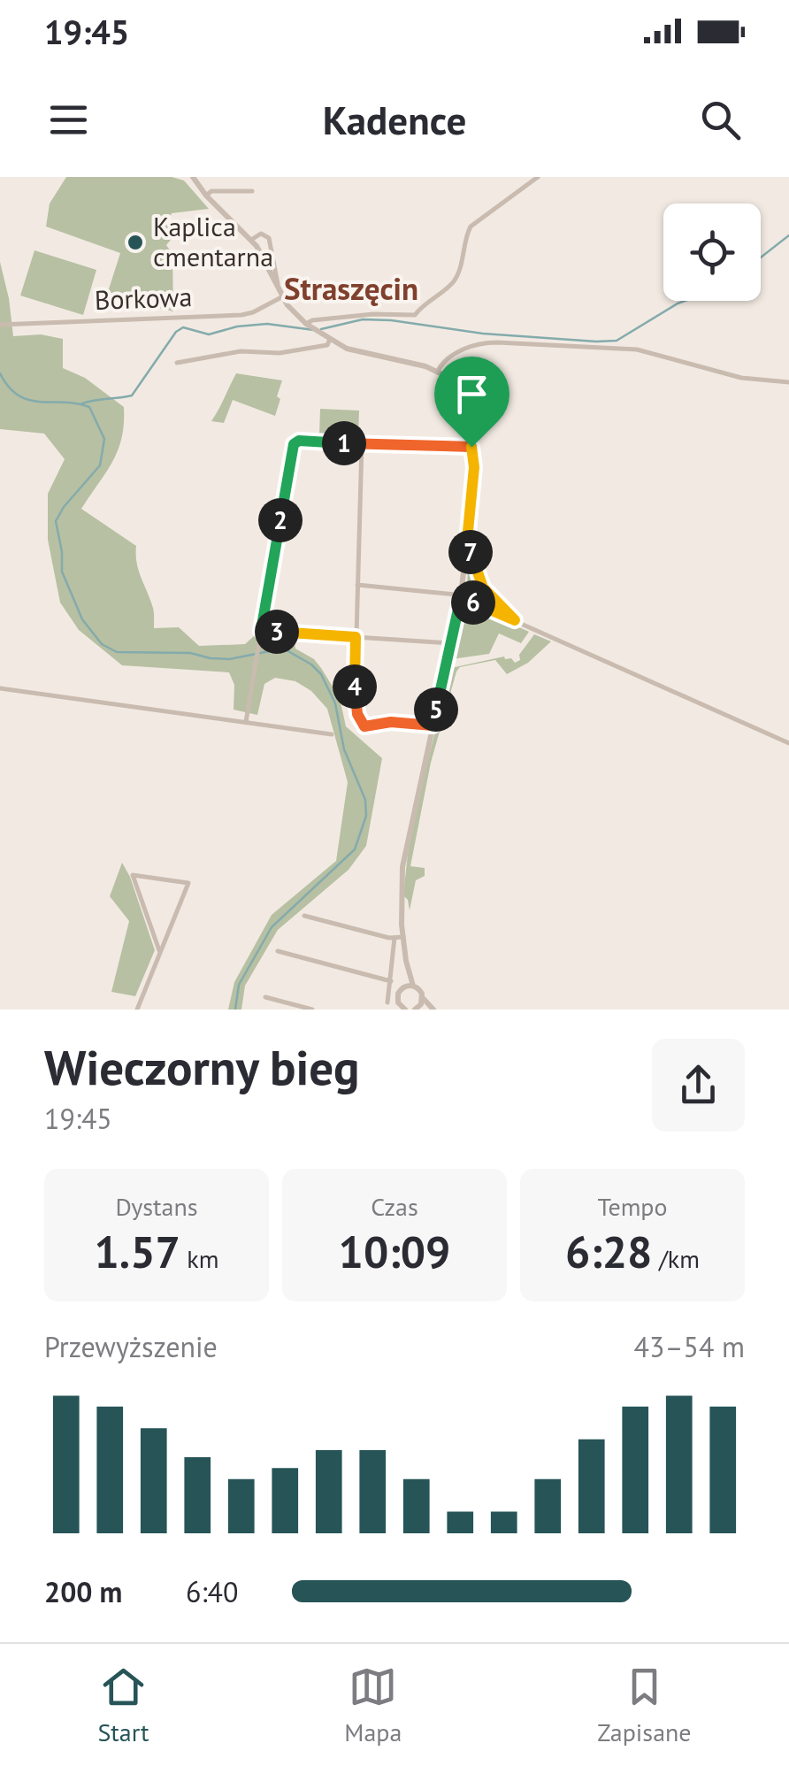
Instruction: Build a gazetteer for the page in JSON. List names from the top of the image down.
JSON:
{
  "streets": {
    "street": ["Borkowa"]
  },
  "districts": ["Straszęcin"],
  "places": ["Kaplica cmentarna"],
  "page": {
    "status": "19:45",
    "header": "Kadence",
    "pins": [
      "1",
      "2",
      "7",
      "6",
      "3",
      "4",
      "5"
    ],
    "heading": ["Wieczorny bieg", "19:45"],
    "stats": [
      ["Dystans", "1.57 km"],
      ["Czas", "10:09"],
      ["Tempo", "6:28 /km"]
    ],
    "chart": ["Przewyższenie", "43–54 m"],
    "list": [
      {
        "name": "200 m",
        "note": "6:40"
      }
    ],
    "tabs": ["Start", "Mapa", "Zapisane"]
  }
}
